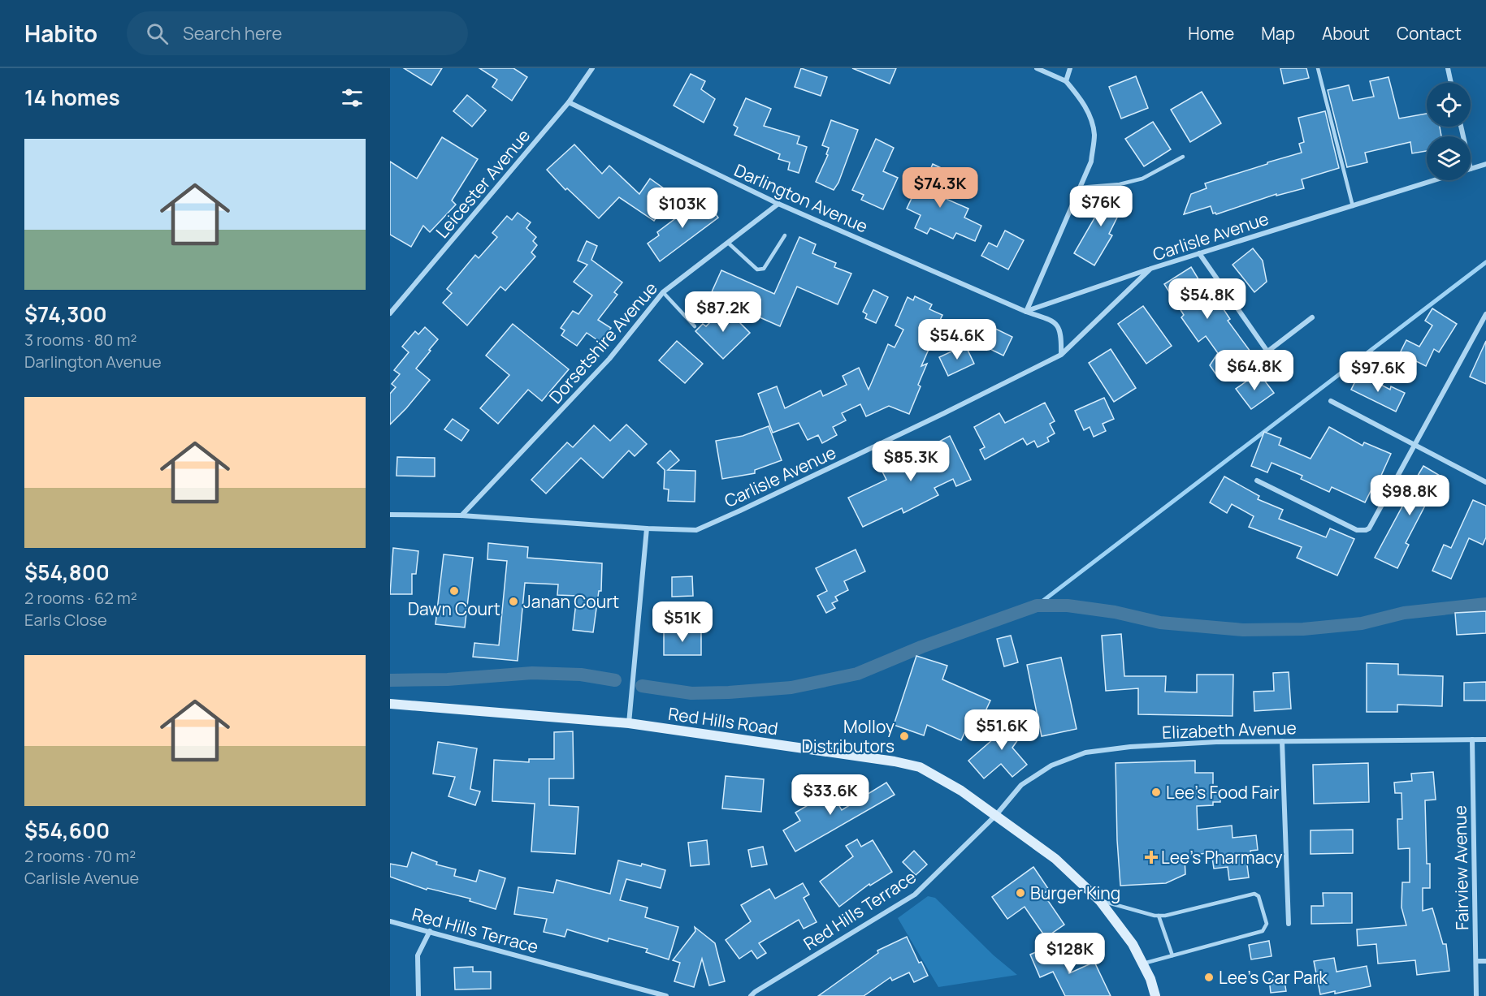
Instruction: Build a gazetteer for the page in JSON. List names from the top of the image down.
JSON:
{
  "streets": {
    "main road": ["Red Hills Road"],
    "street": [
      "Leicester Avenue",
      "Darlington Avenue",
      "Carlisle Avenue",
      "Dorsetshire Avenue",
      "Elizabeth Avenue",
      "Fairview Avenue",
      "Red Hills Terrace"
    ]
  },
  "crossings": [
    ["Leicester Avenue", "Darlington Avenue"],
    ["Darlington Avenue", "Carlisle Avenue"],
    ["Darlington Avenue", "Dorsetshire Avenue"],
    ["Carlisle Avenue", "Dorsetshire Avenue"],
    ["Red Hills Road", "Elizabeth Avenue"],
    ["Red Hills Road", "Red Hills Terrace"],
    ["Elizabeth Avenue", "Fairview Avenue"],
    ["Elizabeth Avenue", "Red Hills Terrace"]
  ],
  "places": {
    "other": [
      "Dawn Court",
      "Janan Court",
      "Molloy Distributors",
      "Lee's Food Fair",
      "Burger King",
      "Lee's Car Park"
    ],
    "health": ["Lee's Pharmacy"]
  },
  "page": {
    "header": "Habito",
    "search": "Search here",
    "nav": [
      "Home",
      "Map",
      "About",
      "Contact"
    ],
    "heading": "14 homes",
    "list": [
      {
        "name": "$74,300",
        "note": "3 rooms · 80 m² · Darlington Avenue"
      },
      {
        "name": "$54,800",
        "note": "2 rooms · 62 m² · Earls Close"
      },
      {
        "name": "$54,600",
        "note": "2 rooms · 70 m² · Carlisle Avenue"
      }
    ],
    "price": [
      "$74.3K",
      "$76K",
      "$103K",
      "$54.8K",
      "$87.2K",
      "$54.6K",
      "$64.8K",
      "$97.6K",
      "$85.3K",
      "$98.8K",
      "$51K",
      "$51.6K",
      "$33.6K",
      "$128K"
    ]
  }
}
